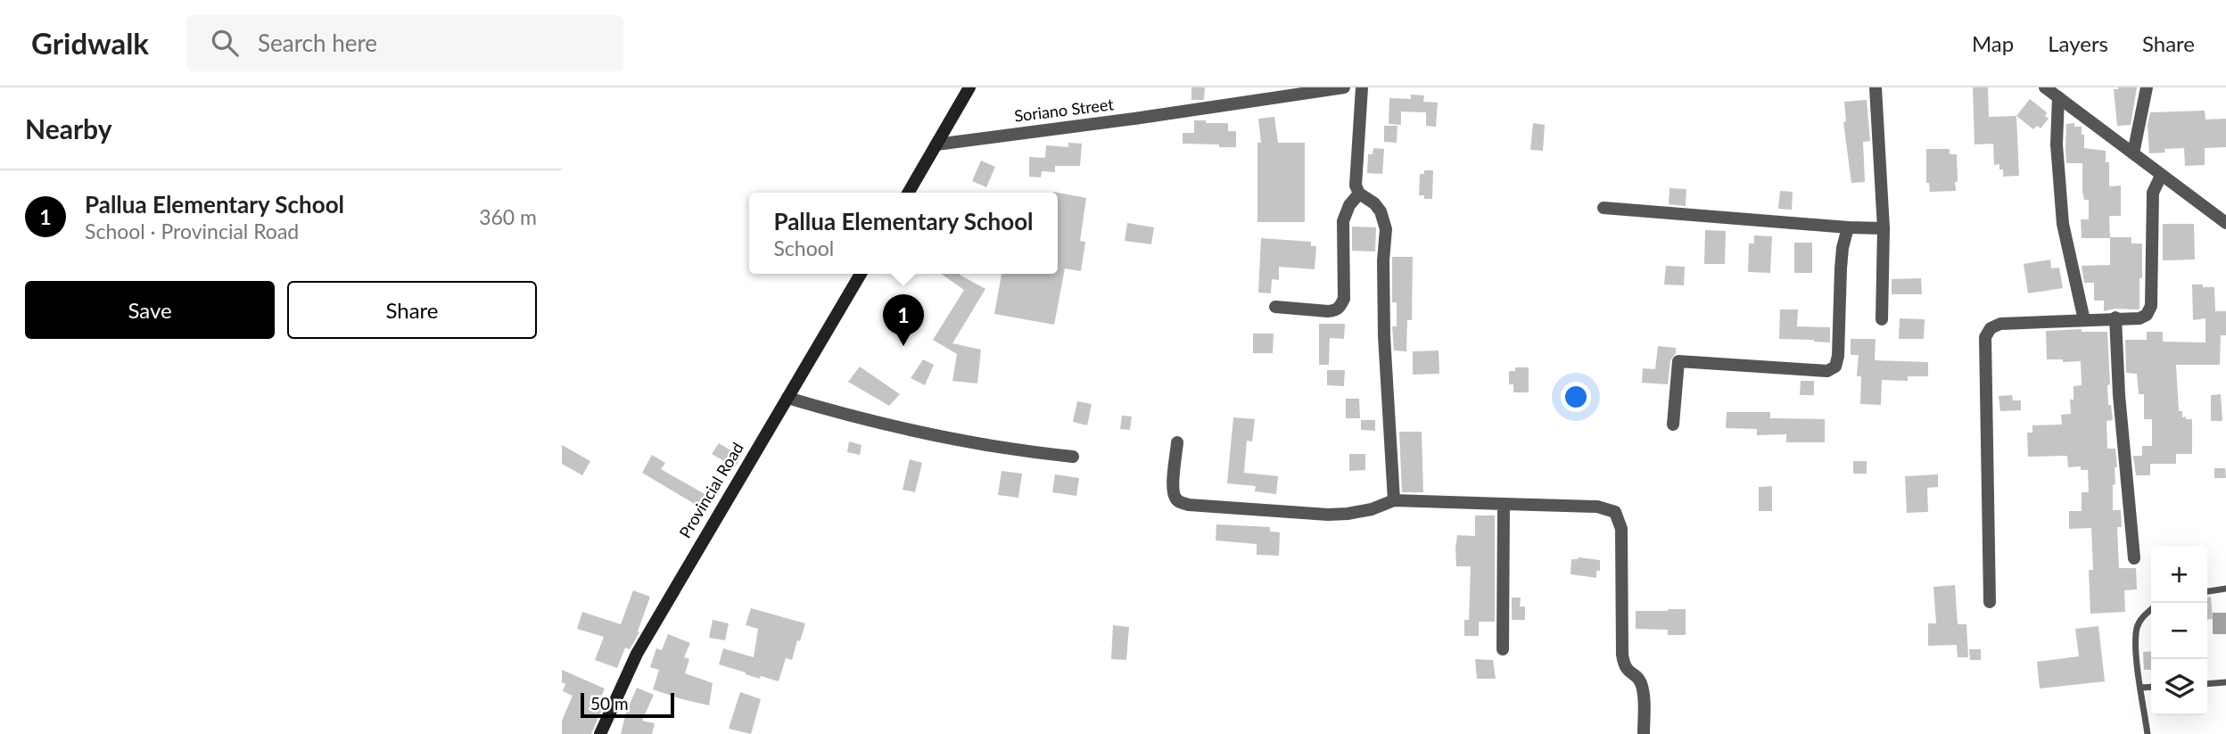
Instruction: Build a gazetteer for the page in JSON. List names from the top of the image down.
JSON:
{
  "streets": {
    "main road": ["Provincial Road"],
    "street": ["Soriano Street"]
  },
  "scale_bar": "50 m",
  "page": {
    "header": "Gridwalk",
    "search": "Search here",
    "nav": ["Map", "Layers", "Share"],
    "heading": "Nearby",
    "list": [
      {
        "mark": "1",
        "name": "Pallua Elementary School",
        "note": "School · Provincial Road",
        "value": "360 m"
      }
    ],
    "popup": ["Pallua Elementary School", "School"],
    "buttons": ["Save", "Share"],
    "pins": "1",
    "map_buttons": ["+", "−"],
    "scale": "50 m"
  }
}
